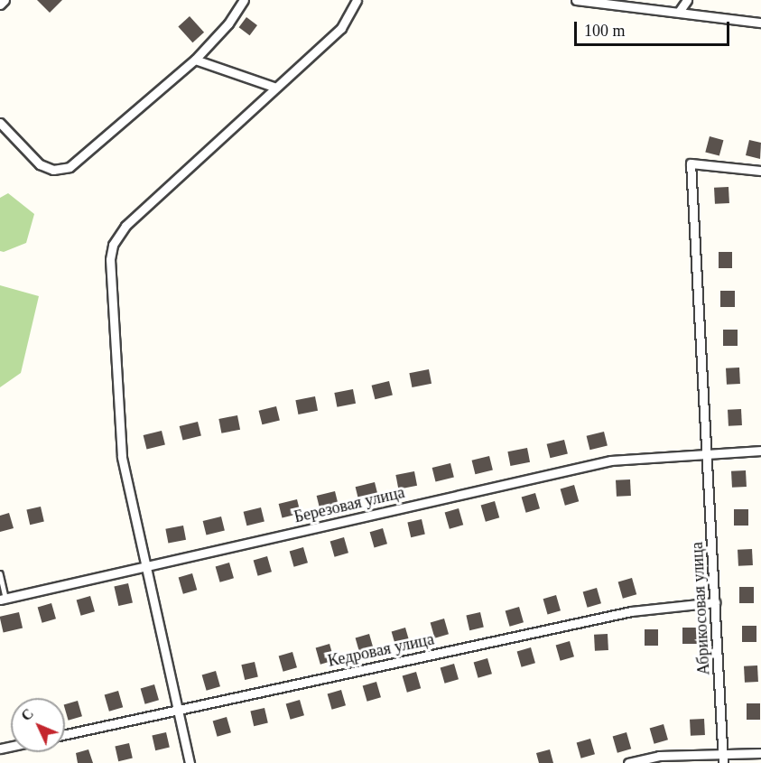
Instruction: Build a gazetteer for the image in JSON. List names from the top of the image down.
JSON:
{
  "streets": {
    "street": ["Березовая улица", "Абрикосовая улица", "Кедровая улица"]
  },
  "crossings": [
    ["Березовая улица", "Абрикосовая улица"],
    ["Абрикосовая улица", "Кедровая улица"]
  ],
  "scale_bar": "100 m",
  "north": "top left"
}
